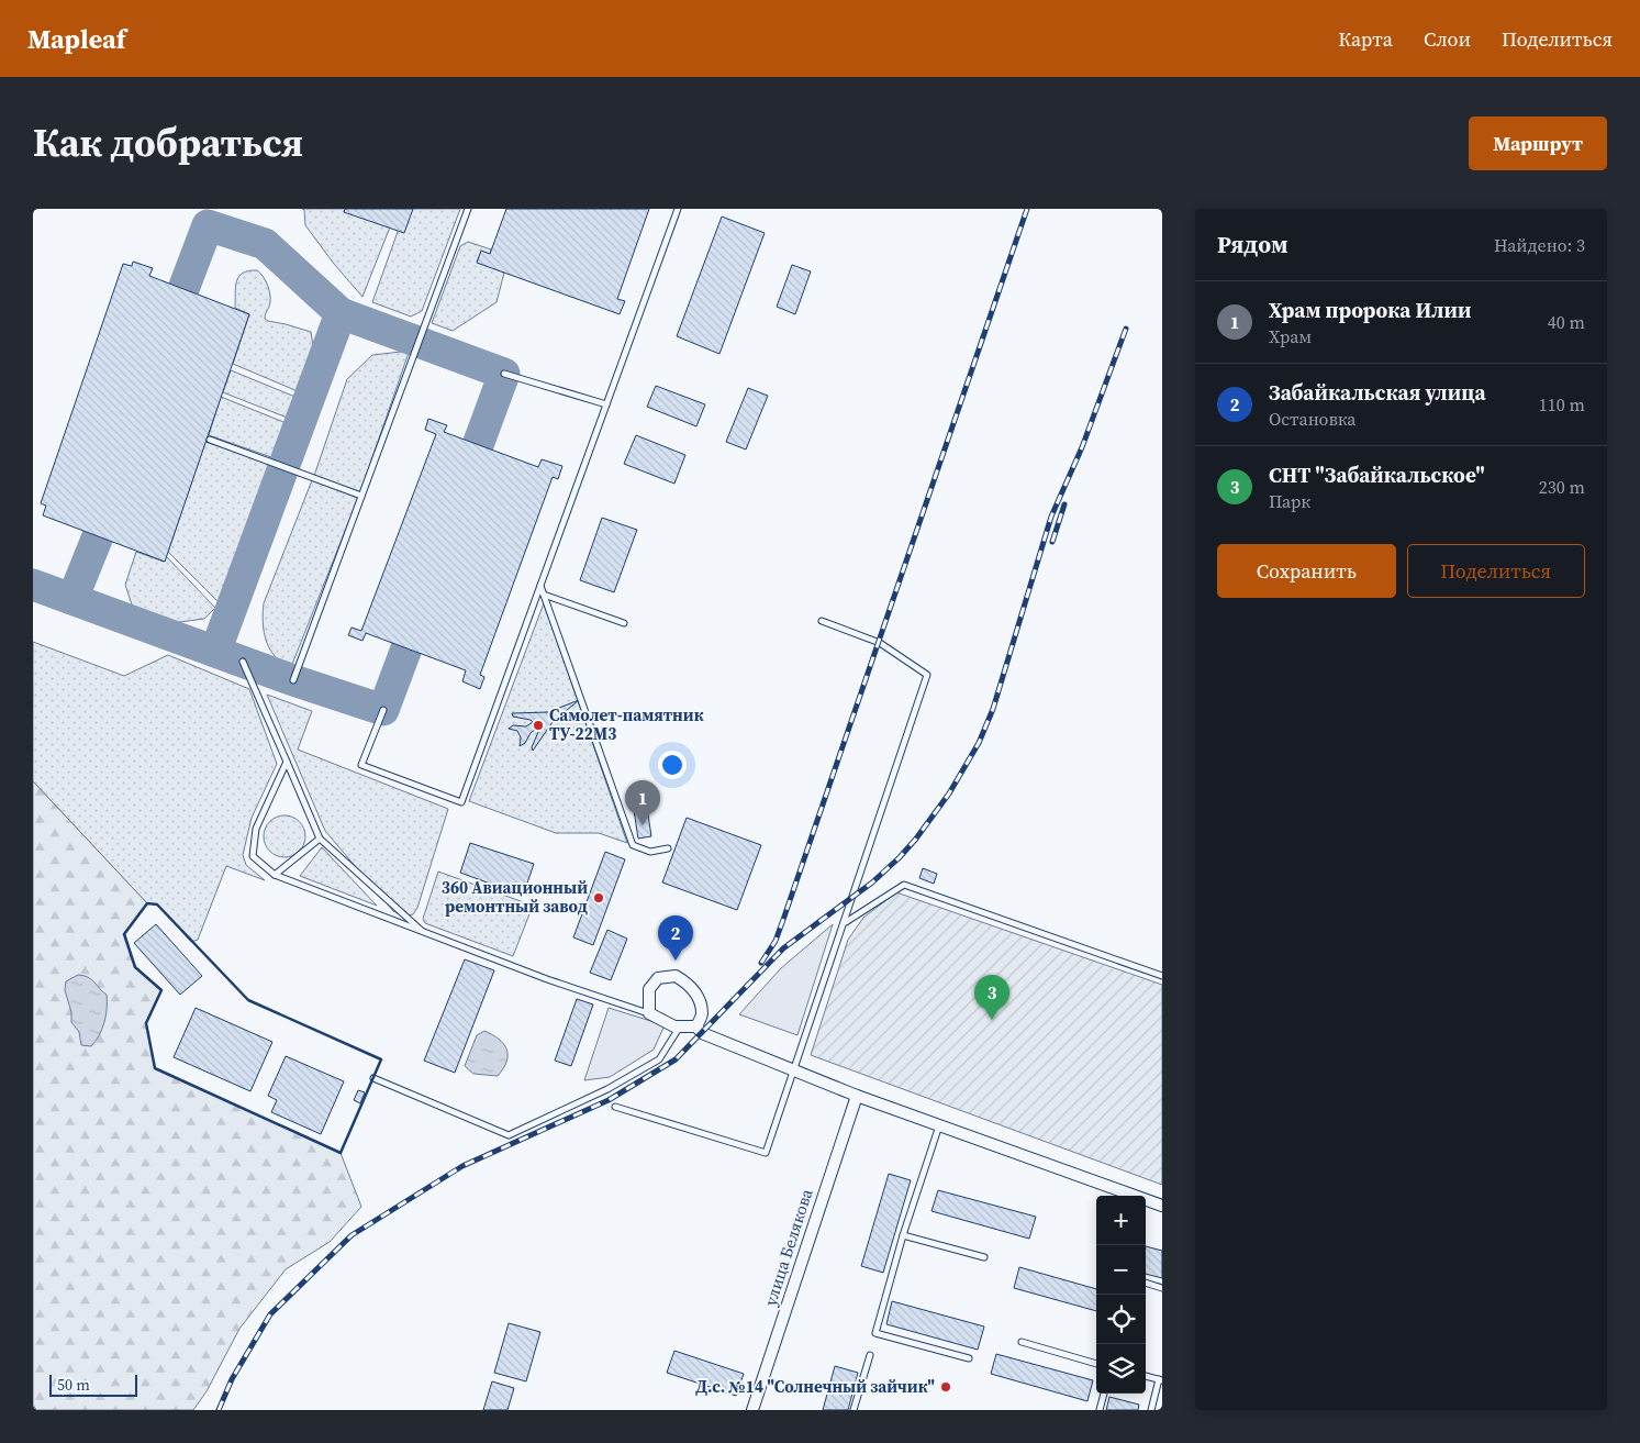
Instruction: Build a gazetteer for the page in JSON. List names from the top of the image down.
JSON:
{
  "streets": {
    "street": ["улица Белякова"]
  },
  "places": ["Самолет-памятник ТУ-22М3", "360 Авиационный ремонтный завод", "Д.с. №14 \"Солнечный зайчик\""],
  "scale_bar": "50 m",
  "page": {
    "header": "Mapleaf",
    "nav": ["Карта", "Слои", "Поделиться"],
    "title": "Как добраться",
    "buttons": [
      "Маршрут",
      ["Сохранить", "Поделиться"]
    ],
    "heading": ["Рядом", "Найдено: 3"],
    "list": [
      {
        "mark": "1",
        "name": "Храм пророка Илии",
        "note": "Храм",
        "value": "40 m"
      },
      {
        "mark": "2",
        "name": "Забайкальская улица",
        "note": "Остановка",
        "value": "110 m"
      },
      {
        "mark": "3",
        "name": "СНТ \"Забайкальское\"",
        "note": "Парк",
        "value": "230 m"
      }
    ],
    "pins": ["1", "2", "3"],
    "map_buttons": ["+", "−"],
    "scale": "50 m"
  }
}
